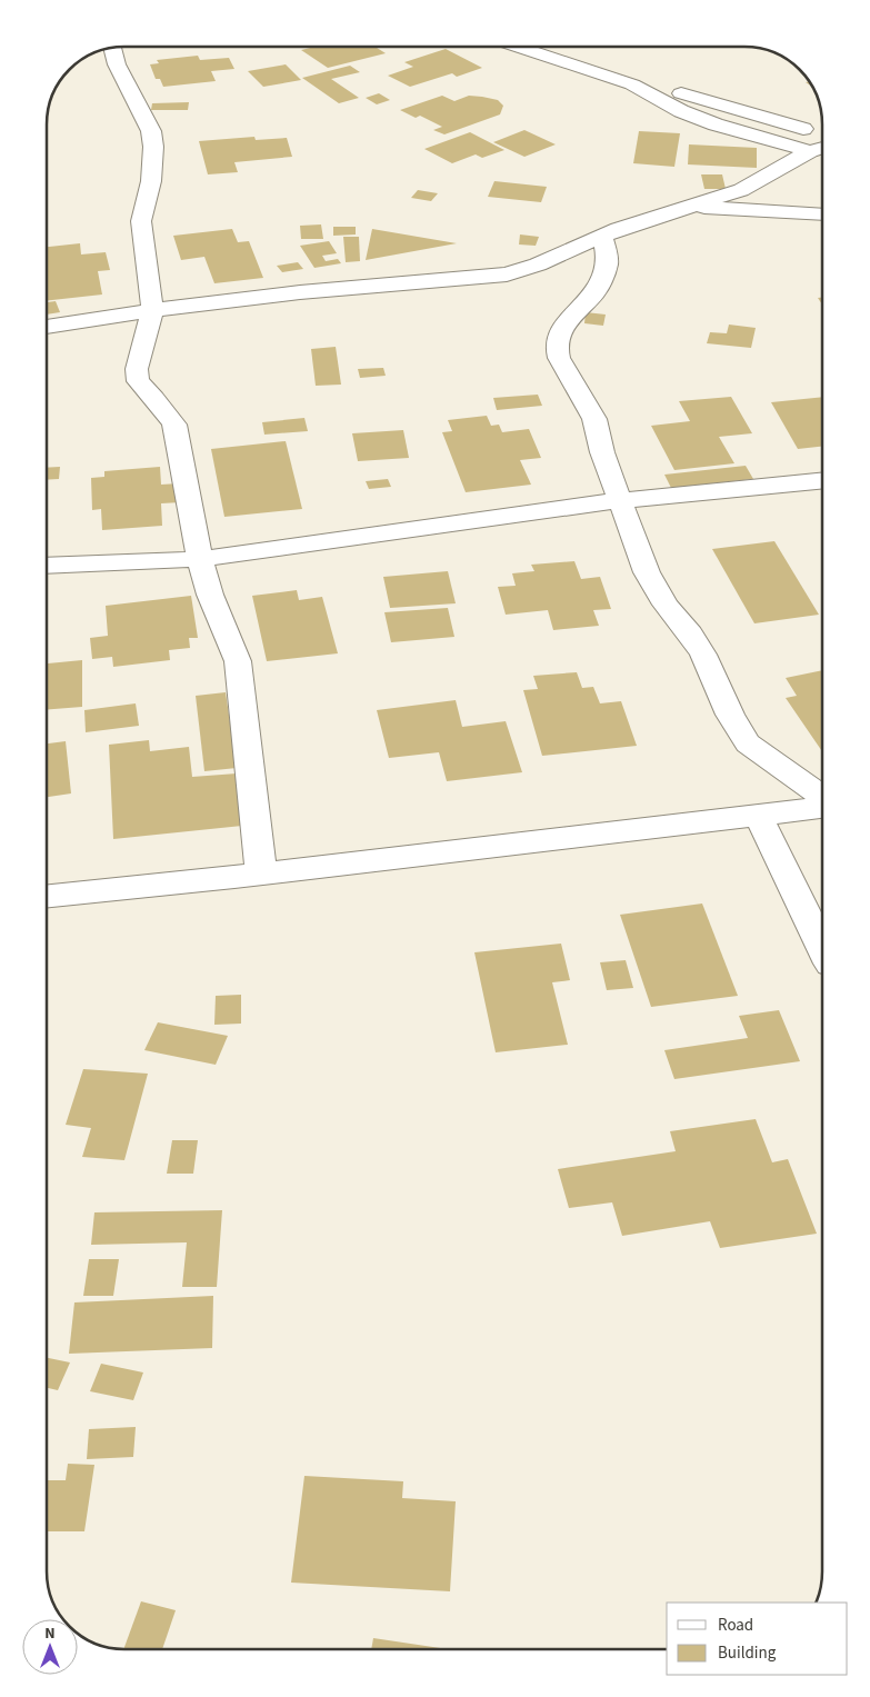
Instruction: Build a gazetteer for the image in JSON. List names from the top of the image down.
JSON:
{
  "legend": ["Road", "Building"],
  "north": "top"
}
